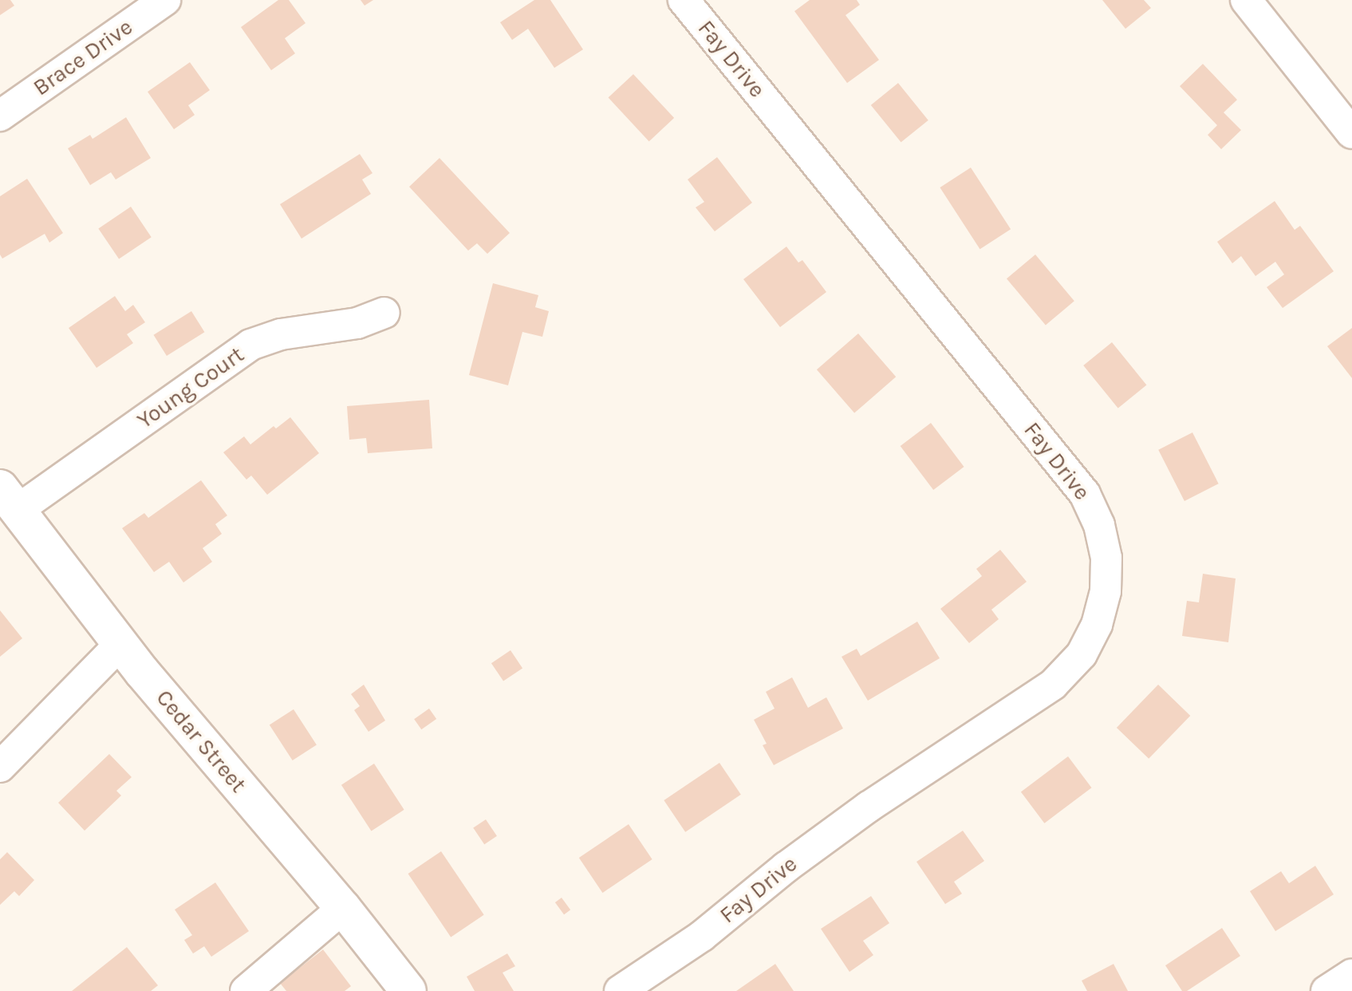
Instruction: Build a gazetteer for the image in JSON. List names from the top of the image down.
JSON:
{
  "streets": {
    "street": [
      "Brace Drive",
      "Fay Drive",
      "Young Court",
      "Cedar Street"
    ]
  },
  "crossings": [
    ["Young Court", "Cedar Street"]
  ]
}
